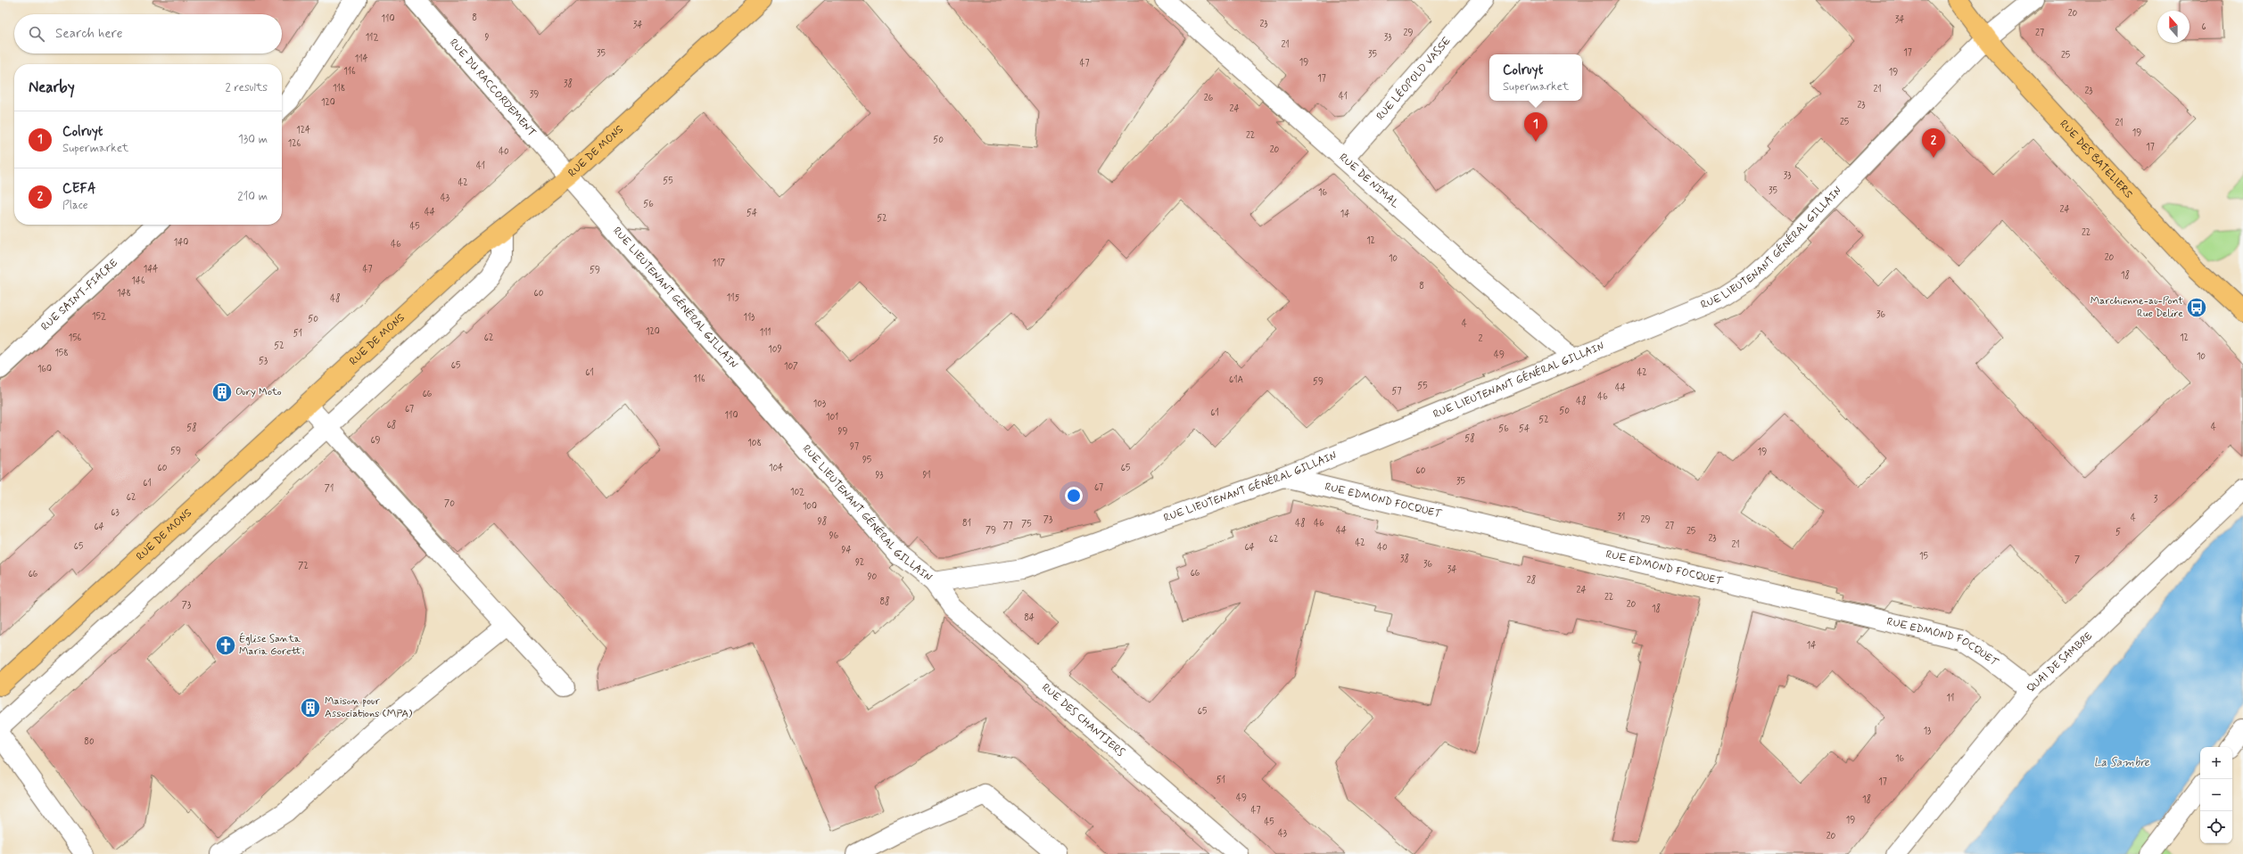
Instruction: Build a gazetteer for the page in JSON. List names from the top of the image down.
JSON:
{
  "streets": {
    "main road": ["RUE DE MONS", "RUE DES BATELIERS"],
    "street": [
      "RUE LÉOPOLD VASSE",
      "RUE DU RACCORDEMENT",
      "RUE DE NIMAL",
      "RUE LIEUTENANT GÉNÉRAL GILLAIN",
      "RUE SAINT-FIACRE",
      "RUE EDMOND FOCQUET",
      "QUAI DE SAMBRE",
      "RUE DES CHANTIERS"
    ]
  },
  "crossings": [
    ["RUE LÉOPOLD VASSE", "RUE DE NIMAL"],
    ["RUE DU RACCORDEMENT", "RUE DE MONS"],
    ["RUE DU RACCORDEMENT", "RUE LIEUTENANT GÉNÉRAL GILLAIN"],
    ["RUE DE MONS", "RUE LIEUTENANT GÉNÉRAL GILLAIN"],
    ["RUE DES BATELIERS", "RUE LIEUTENANT GÉNÉRAL GILLAIN"],
    ["RUE DE NIMAL", "RUE LIEUTENANT GÉNÉRAL GILLAIN"],
    ["RUE LIEUTENANT GÉNÉRAL GILLAIN", "RUE EDMOND FOCQUET"],
    ["RUE LIEUTENANT GÉNÉRAL GILLAIN", "RUE DES CHANTIERS"],
    ["RUE EDMOND FOCQUET", "QUAI DE SAMBRE"]
  ],
  "water": ["La Sambre"],
  "places": {
    "bus stop": ["Marchienne-au-Pont Rue Delire"],
    "building": ["Oury Moto", "Maison pour Associations (MPA)"],
    "church": ["Église Santa Maria Goretti"]
  },
  "house_numbers": [
    "20",
    "8",
    "110",
    "34",
    "23",
    "34",
    "6",
    "29",
    "27",
    "112",
    "9",
    "33",
    "21",
    "17",
    "35",
    "35",
    "25",
    "114",
    "19",
    "47",
    "116",
    "19",
    "17",
    "38",
    "118",
    "21",
    "23",
    "39",
    "41",
    "26",
    "120",
    "23",
    "24",
    "25",
    "21",
    "124",
    "19",
    "22",
    "50",
    "126",
    "17",
    "20",
    "40",
    "41",
    "33",
    "55",
    "42",
    "35",
    "16",
    "43",
    "56",
    "24",
    "44",
    "54",
    "14",
    "52",
    "45",
    "22",
    "12",
    "140",
    "46",
    "20",
    "10",
    "117",
    "144",
    "47",
    "59",
    "18",
    "146",
    "8",
    "148",
    "60",
    "115",
    "48",
    "36",
    "152",
    "113",
    "50",
    "4",
    "120",
    "111",
    "51",
    "156",
    "62",
    "12",
    "2",
    "52",
    "109",
    "158",
    "49",
    "10",
    "53",
    "65",
    "107",
    "160",
    "61",
    "42",
    "116",
    "61A",
    "59",
    "55",
    "44",
    "57",
    "66",
    "46",
    "48",
    "103",
    "67",
    "50",
    "61",
    "110",
    "101",
    "52",
    "68",
    "4",
    "58",
    "56",
    "54",
    "99",
    "58",
    "69",
    "108",
    "97",
    "59",
    "19",
    "95",
    "60",
    "104",
    "65",
    "60",
    "93",
    "91",
    "35",
    "61",
    "67",
    "71",
    "102",
    "62",
    "3",
    "70",
    "100",
    "63",
    "31",
    "4",
    "73",
    "29",
    "98",
    "81",
    "48",
    "46",
    "75",
    "77",
    "27",
    "64",
    "79",
    "44",
    "25",
    "5",
    "96",
    "23",
    "62",
    "42",
    "21",
    "65",
    "64",
    "40",
    "94",
    "15",
    "38",
    "7",
    "92",
    "36",
    "72",
    "34",
    "66",
    "66",
    "90",
    "28",
    "24",
    "22",
    "88",
    "20",
    "73",
    "18",
    "84",
    "14",
    "11",
    "65",
    "13",
    "80",
    "16",
    "51",
    "17",
    "49",
    "18",
    "47",
    "19",
    "45",
    "43",
    "20"
  ],
  "north": "top",
  "page": {
    "search": "Search here",
    "popup": ["Colruyt", "Supermarket"],
    "heading": ["Nearby", "2 results"],
    "list": [
      {
        "mark": "1",
        "name": "Colruyt",
        "note": "Supermarket",
        "value": "130 m"
      },
      {
        "mark": "2",
        "name": "CEFA",
        "note": "Place",
        "value": "210 m"
      }
    ],
    "pins": ["1", "2"],
    "map_buttons": ["+", "−"]
  }
}
